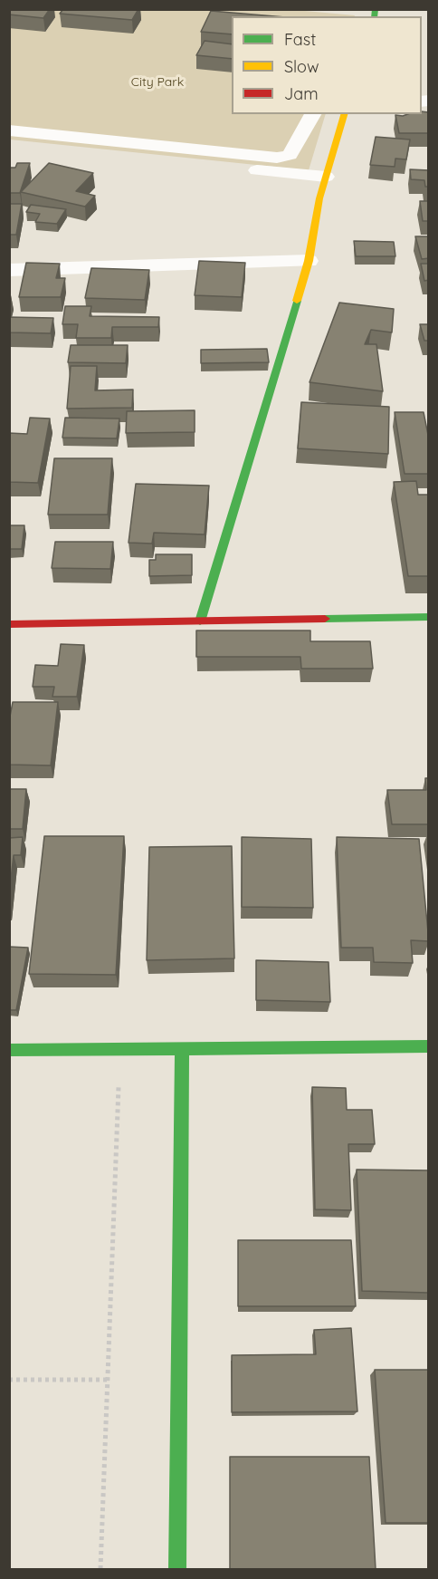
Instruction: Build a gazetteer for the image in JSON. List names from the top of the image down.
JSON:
{
  "parks": ["City Park"],
  "legend": ["Fast", "Slow", "Jam"]
}
